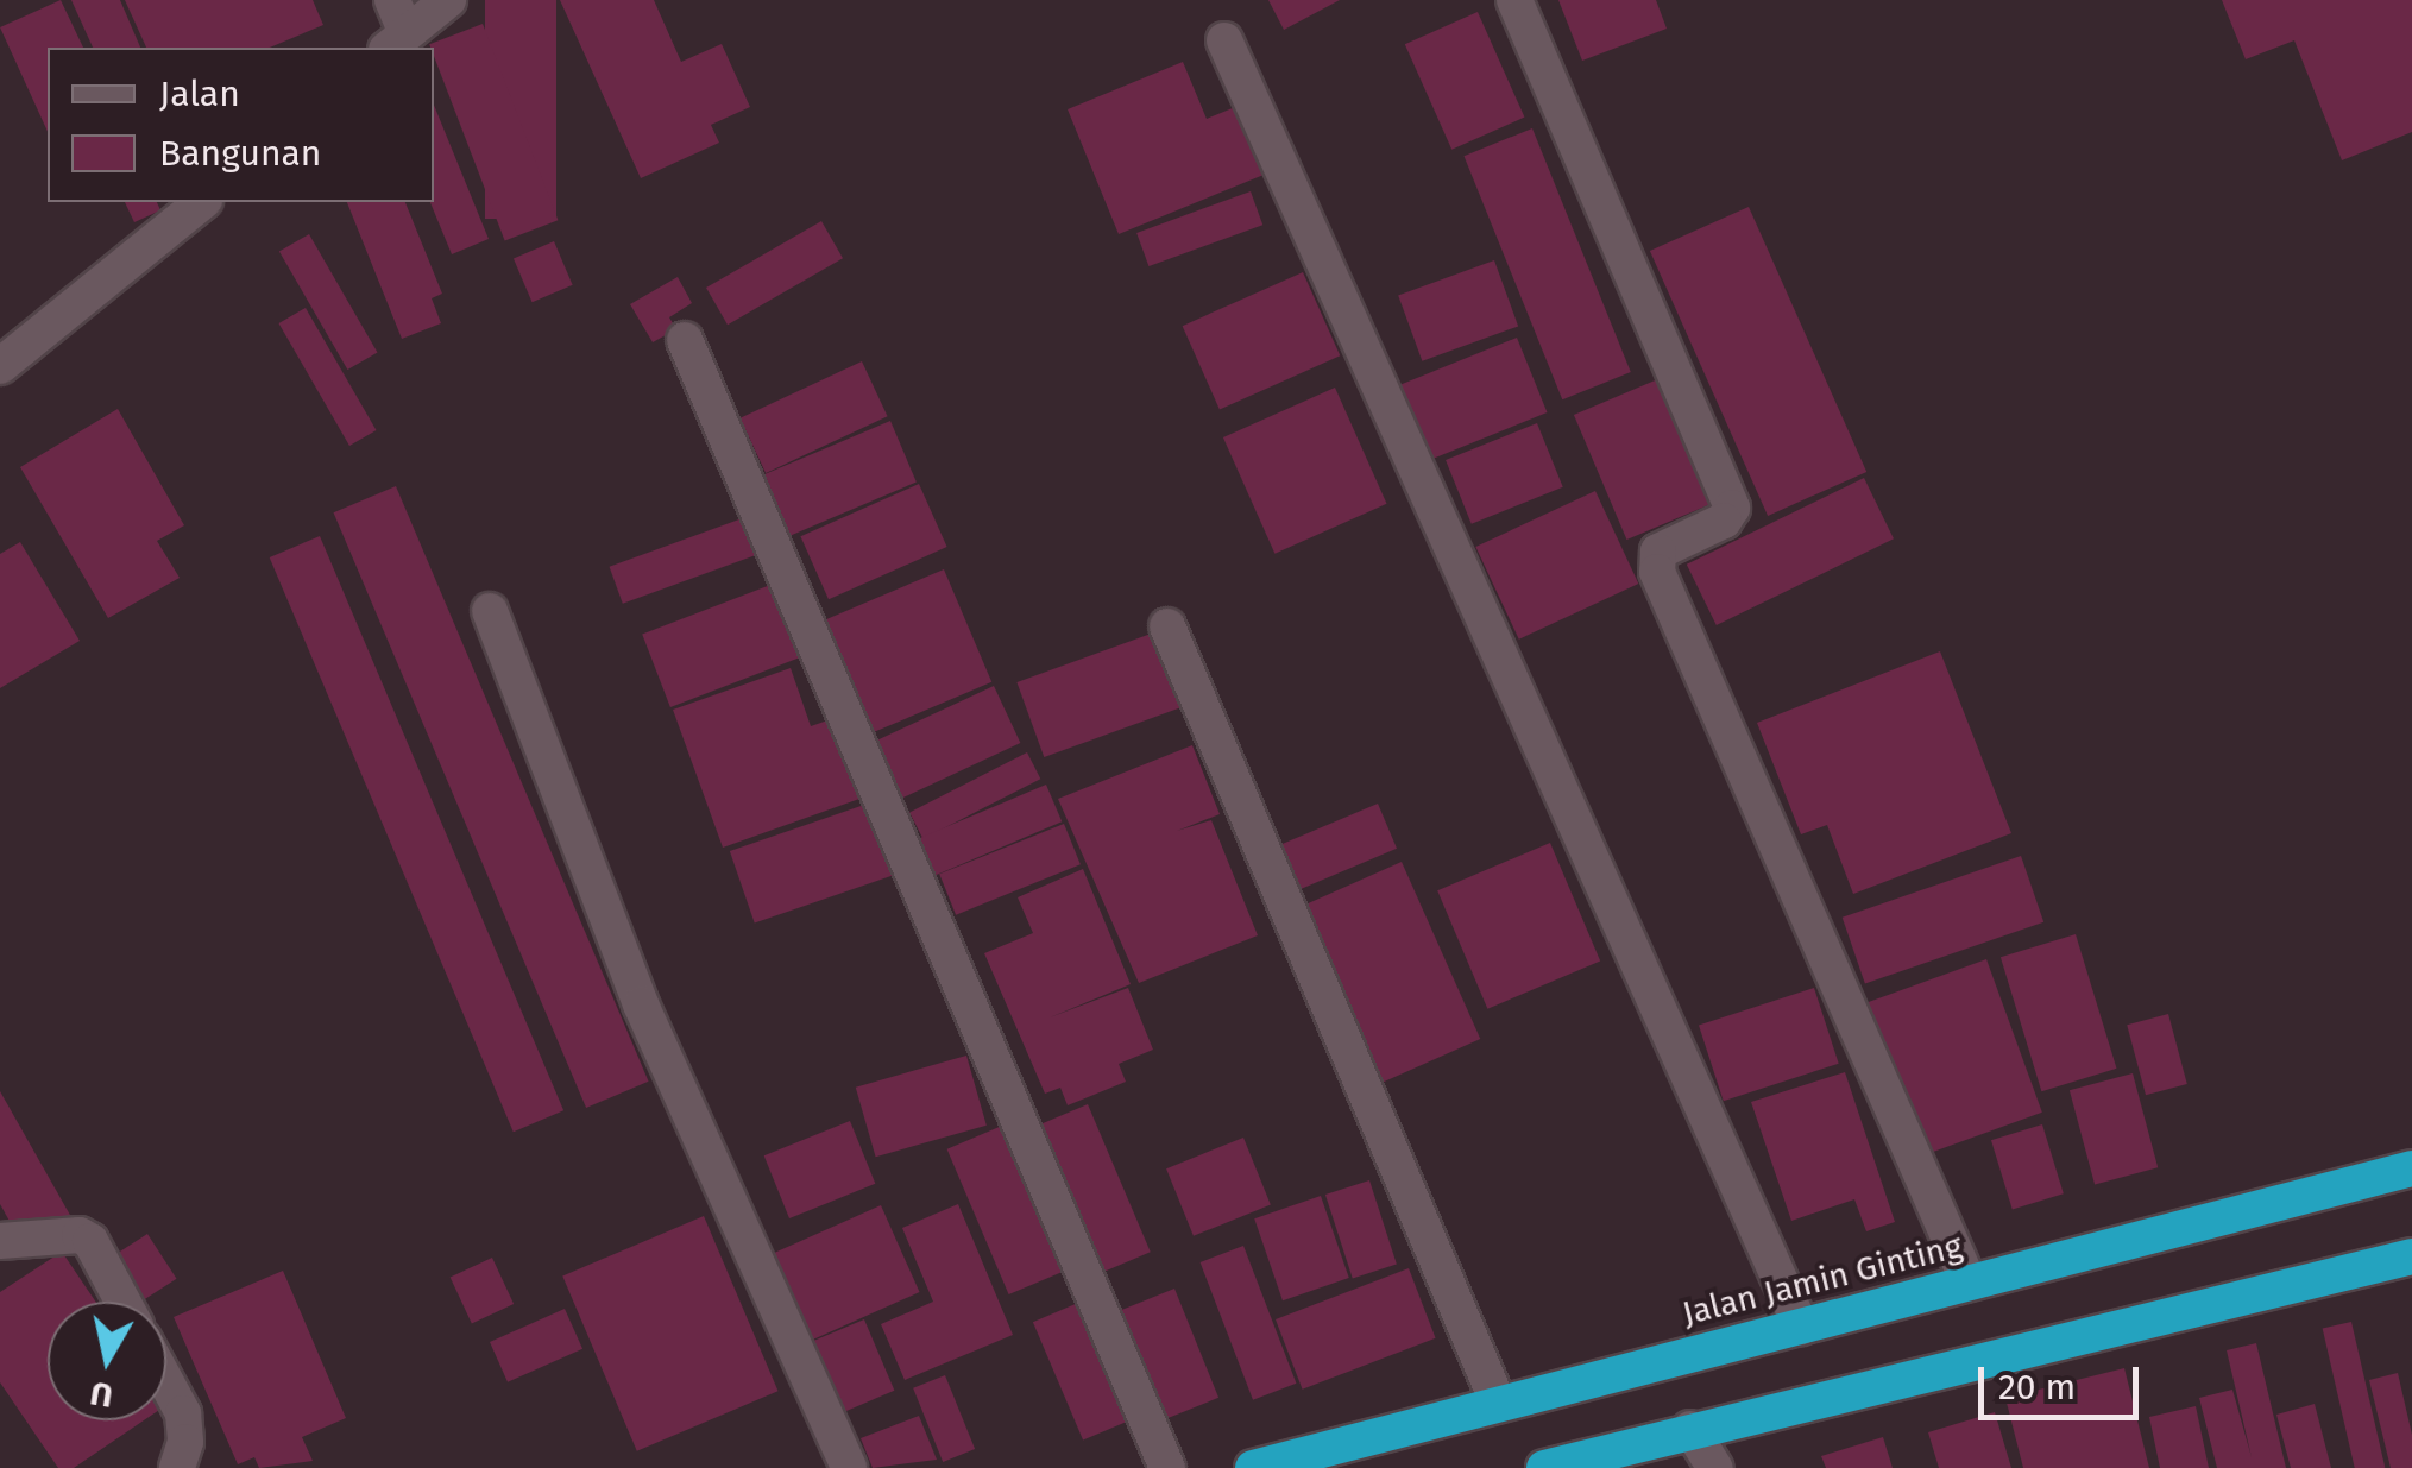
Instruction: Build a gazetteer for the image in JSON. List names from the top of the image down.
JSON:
{
  "streets": {
    "highway": ["Jalan Jamin Ginting"]
  },
  "legend": ["Jalan", "Bangunan"],
  "scale_bar": "20 m",
  "north": "bottom"
}
